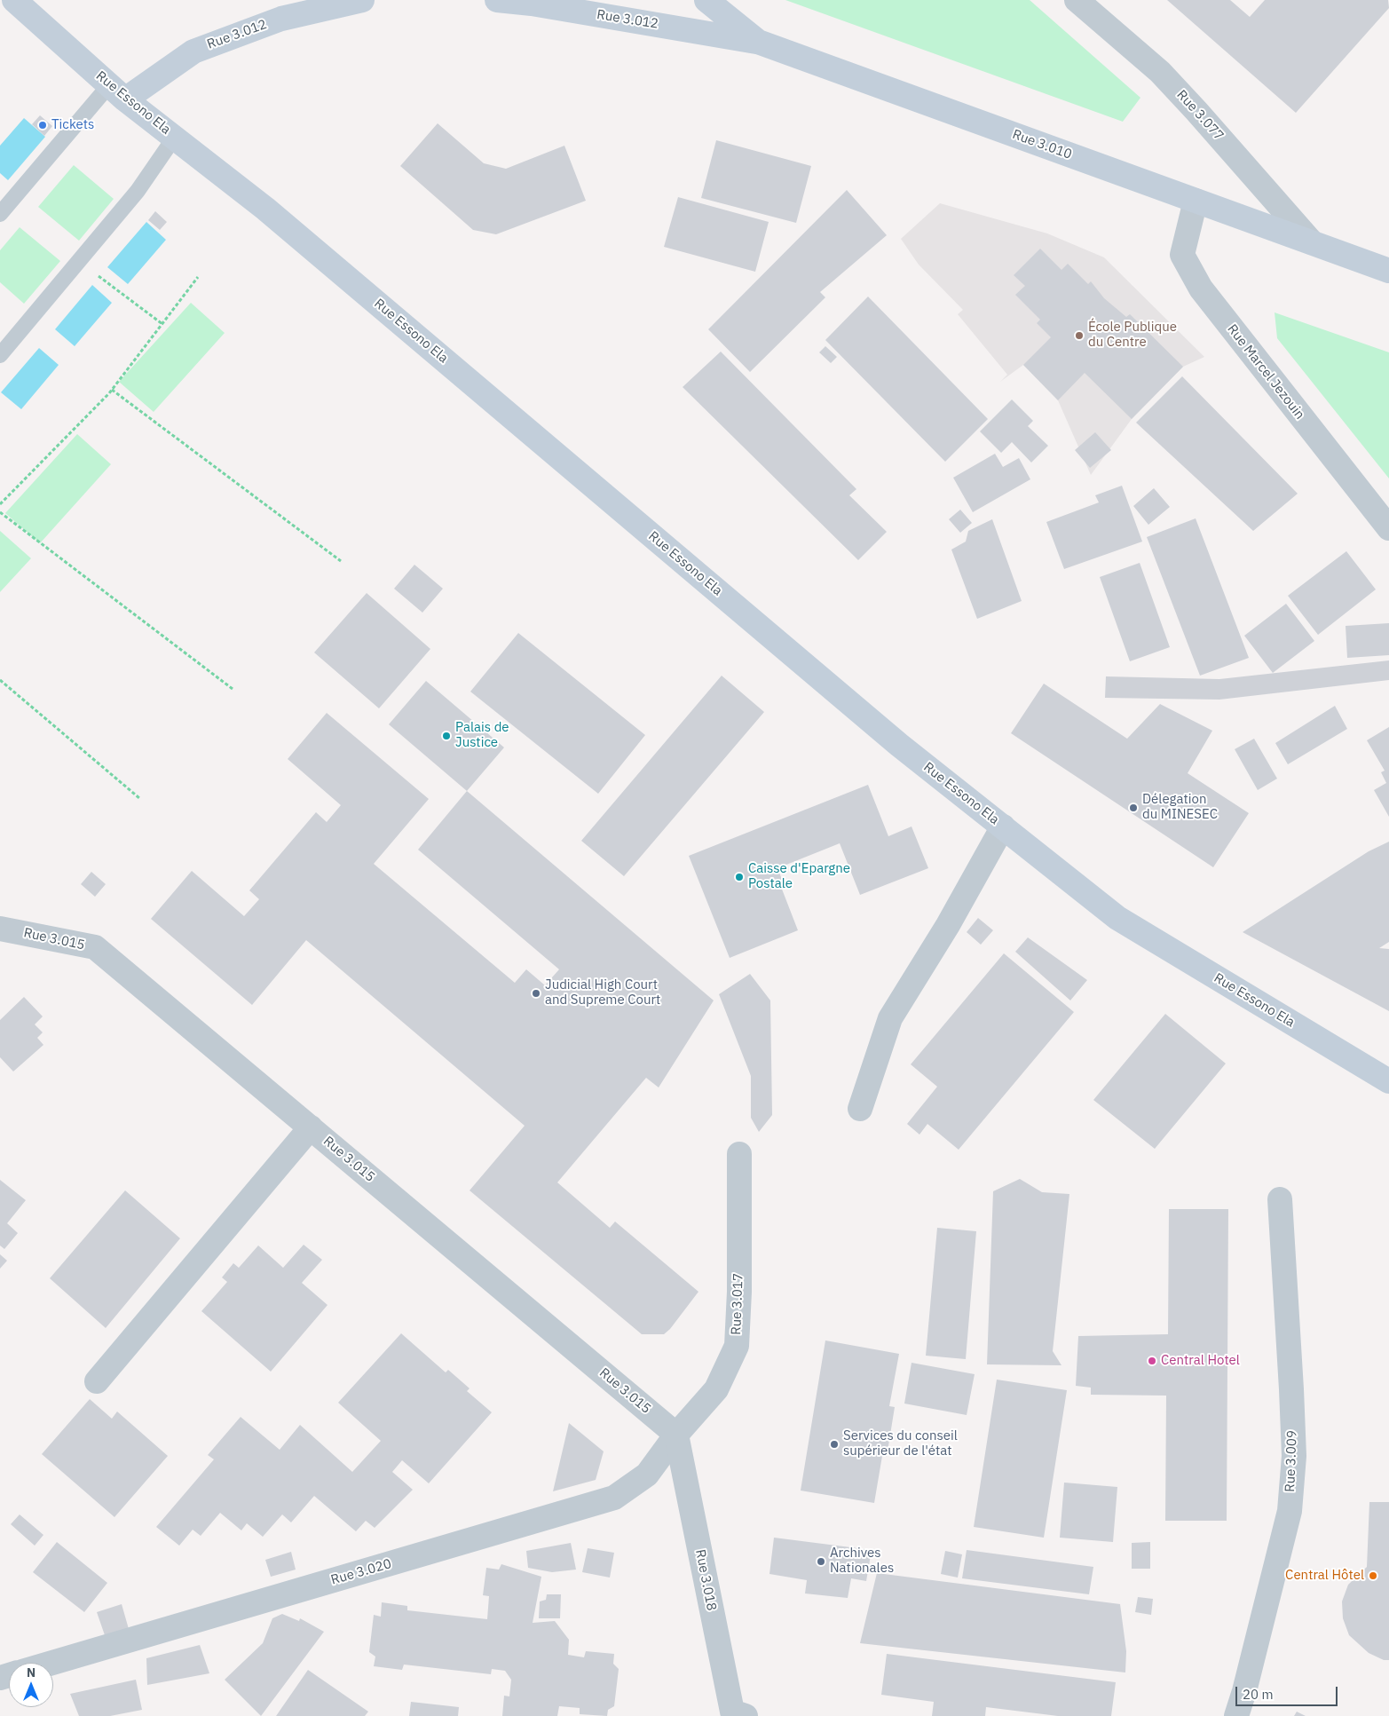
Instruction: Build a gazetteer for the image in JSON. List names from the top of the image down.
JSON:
{
  "streets": {
    "main road": ["Rue 3.012", "Rue Essono Ela", "Rue 3.010"],
    "street": [
      "Rue 3.077",
      "Rue Marcel Jezouin",
      "Rue 3.015",
      "Rue 3.017",
      "Rue 3.009",
      "Rue 3.020",
      "Rue 3.018"
    ]
  },
  "crossings": [
    ["Rue 3.012", "Rue Essono Ela"],
    ["Rue 3.012", "Rue 3.010"],
    ["Rue 3.077", "Rue 3.010"],
    ["Rue 3.010", "Rue Marcel Jezouin"],
    ["Rue 3.015", "Rue 3.017"],
    ["Rue 3.015", "Rue 3.020"],
    ["Rue 3.015", "Rue 3.018"],
    ["Rue 3.017", "Rue 3.020"],
    ["Rue 3.017", "Rue 3.018"],
    ["Rue 3.020", "Rue 3.018"]
  ],
  "places": [
    "Tickets",
    "École Publique du Centre",
    "Palais de Justice",
    "Délegation du MINESEC",
    "Caisse d'Epargne Postale",
    "Judicial High Court and Supreme Court",
    "Central Hotel",
    "Services du conseil supérieur de l'état",
    "Archives Nationales",
    "Central Hôtel"
  ],
  "scale_bar": "20 m",
  "north": "top"
}
